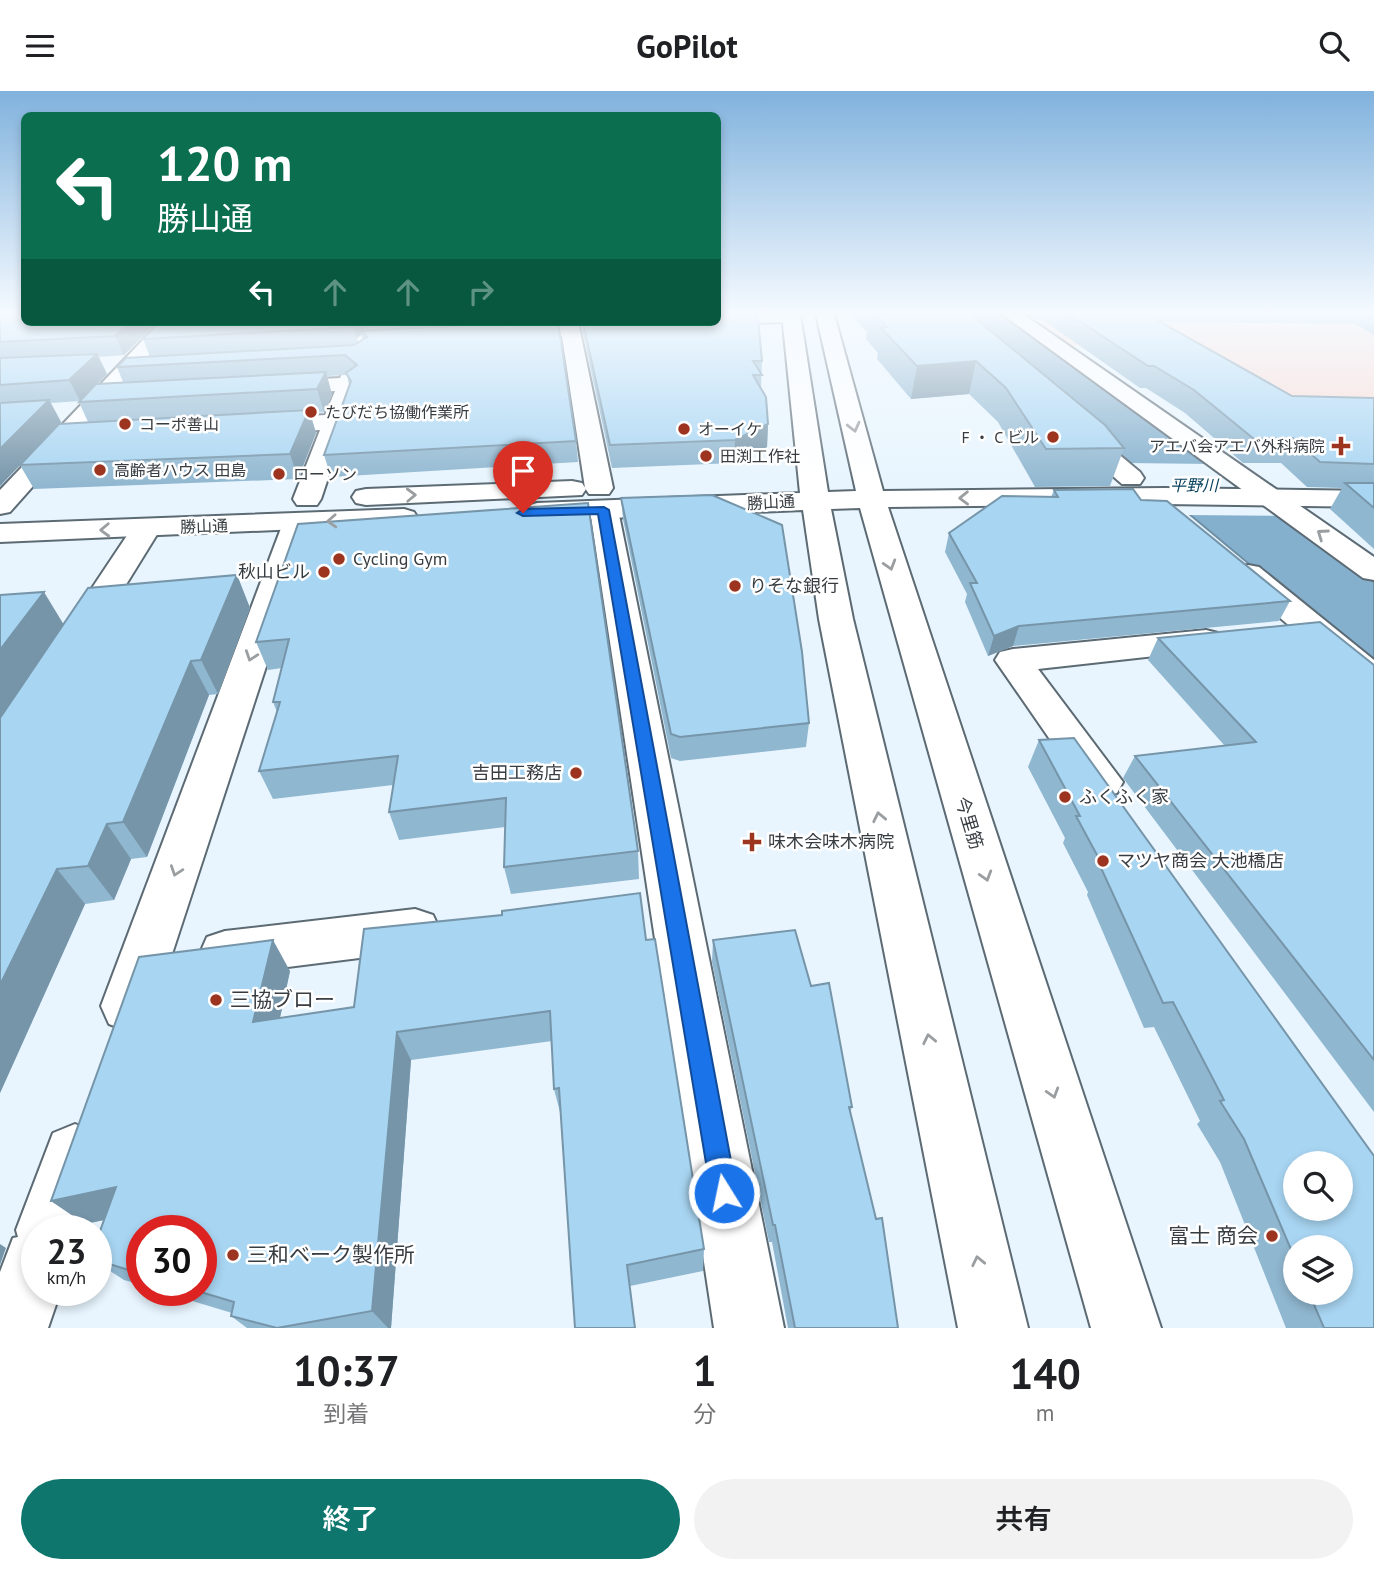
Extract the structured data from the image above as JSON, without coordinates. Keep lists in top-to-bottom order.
{
  "streets": {
    "street": ["勝山通", "今里筋"]
  },
  "crossings": [
    ["勝山通", "今里筋"]
  ],
  "water": ["平野川"],
  "places": {
    "other": [
      "たびだち協働作業所",
      "コーポ善山",
      "オーイケ",
      "F ・ C ビル",
      "田渕工作社",
      "高齢者ハウス 田島",
      "ローソン",
      "Cycling Gym",
      "秋山ビル",
      "りそな銀行",
      "吉田工務店",
      "ふくふく家",
      "マツヤ商会 大池橋店",
      "三協ブロー",
      "富士 商会",
      "三和ベーク製作所"
    ],
    "health": ["アエバ会アエバ外科病院", "味木会味木病院"]
  },
  "page": {
    "header": "GoPilot",
    "turn": ["120 m", "勝山通"],
    "speed": "23 km/h",
    "limit": "30",
    "eta": [
      "10:37",
      "到着",
      "1",
      "分",
      "140",
      "m"
    ],
    "buttons": ["終了", "共有"]
  }
}
